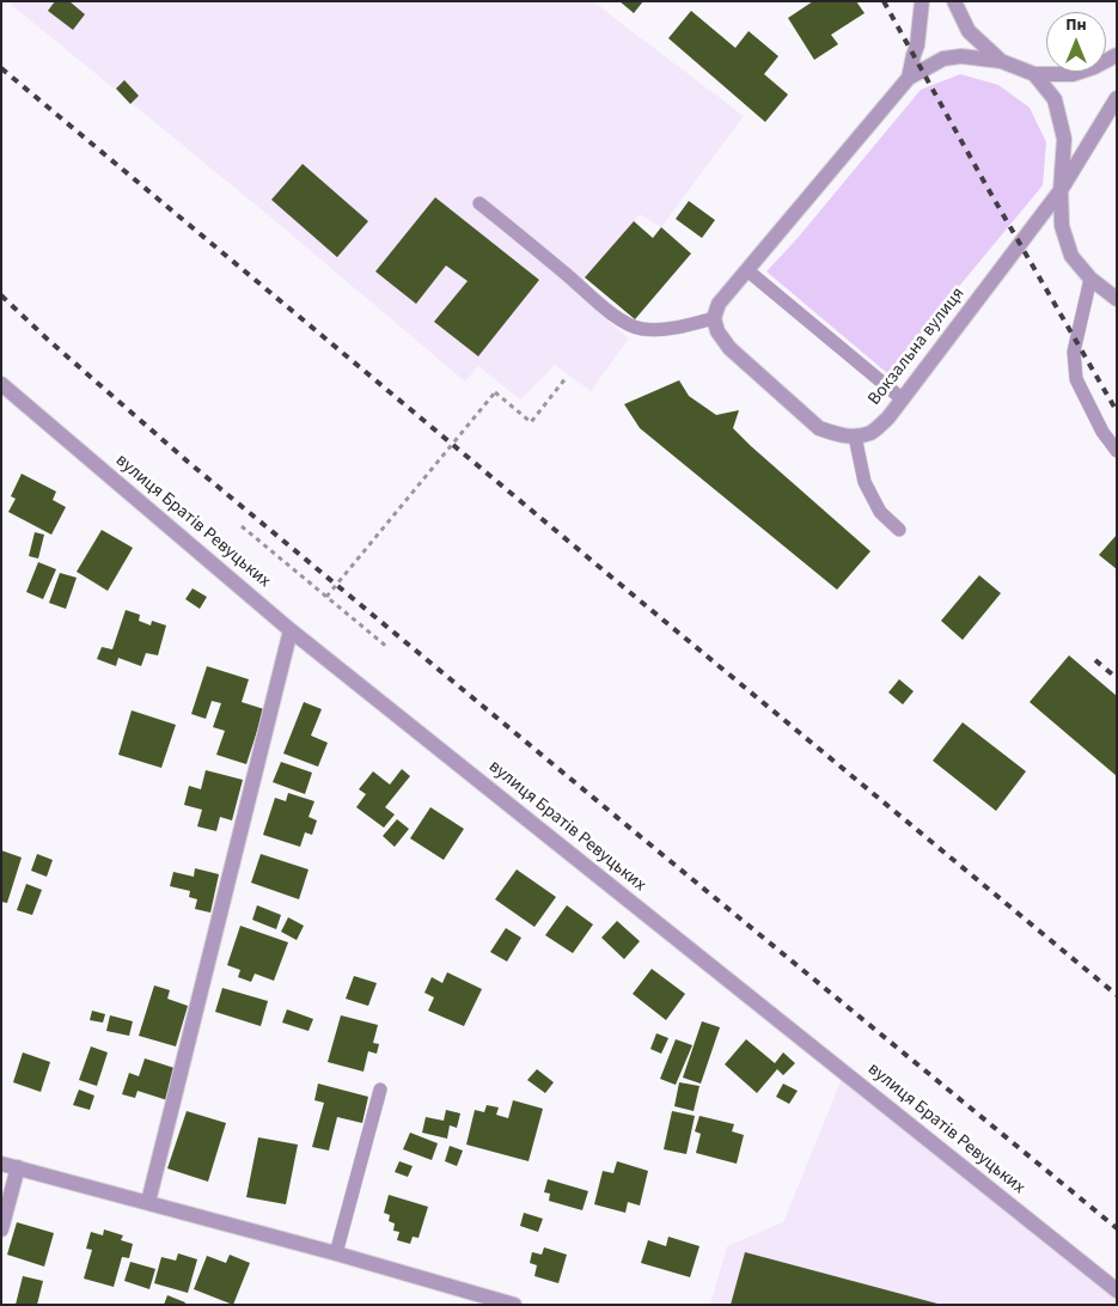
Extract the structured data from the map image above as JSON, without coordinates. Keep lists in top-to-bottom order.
{
  "streets": {
    "street": ["Вокзальна вулиця", "вулиця Братів Ревуцьких"]
  },
  "north": "top"
}
